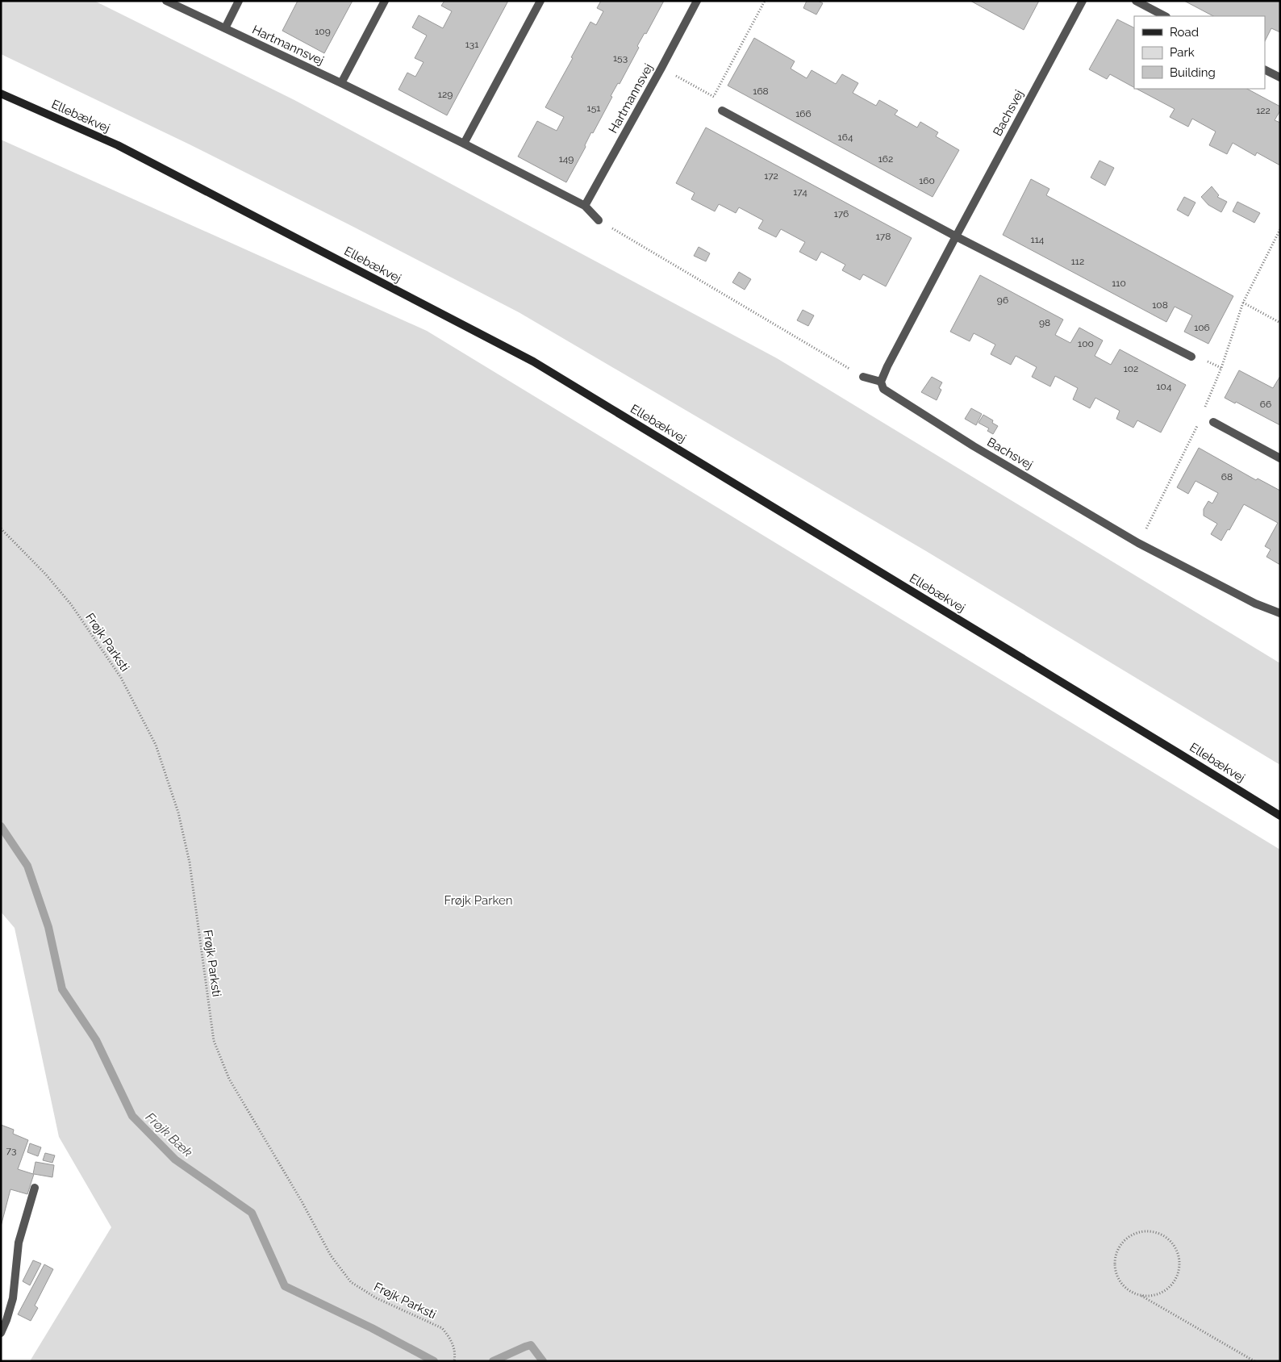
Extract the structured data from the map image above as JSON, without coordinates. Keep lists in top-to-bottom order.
{
  "streets": {
    "street": ["Hartmannsvej", "Bachsvej", "Ellebækvej"],
    "path": ["Frøjk Parksti"]
  },
  "water": ["Frøjk Bæk"],
  "parks": ["Frøjk Parken"],
  "house_numbers": [
    "109",
    "131",
    "153",
    "168",
    "129",
    "151",
    "122",
    "166",
    "164",
    "149",
    "162",
    "172",
    "160",
    "174",
    "176",
    "178",
    "114",
    "112",
    "110",
    "96",
    "108",
    "98",
    "106",
    "100",
    "102",
    "104",
    "66",
    "68",
    "73"
  ],
  "legend": ["Road", "Park", "Building"]
}
